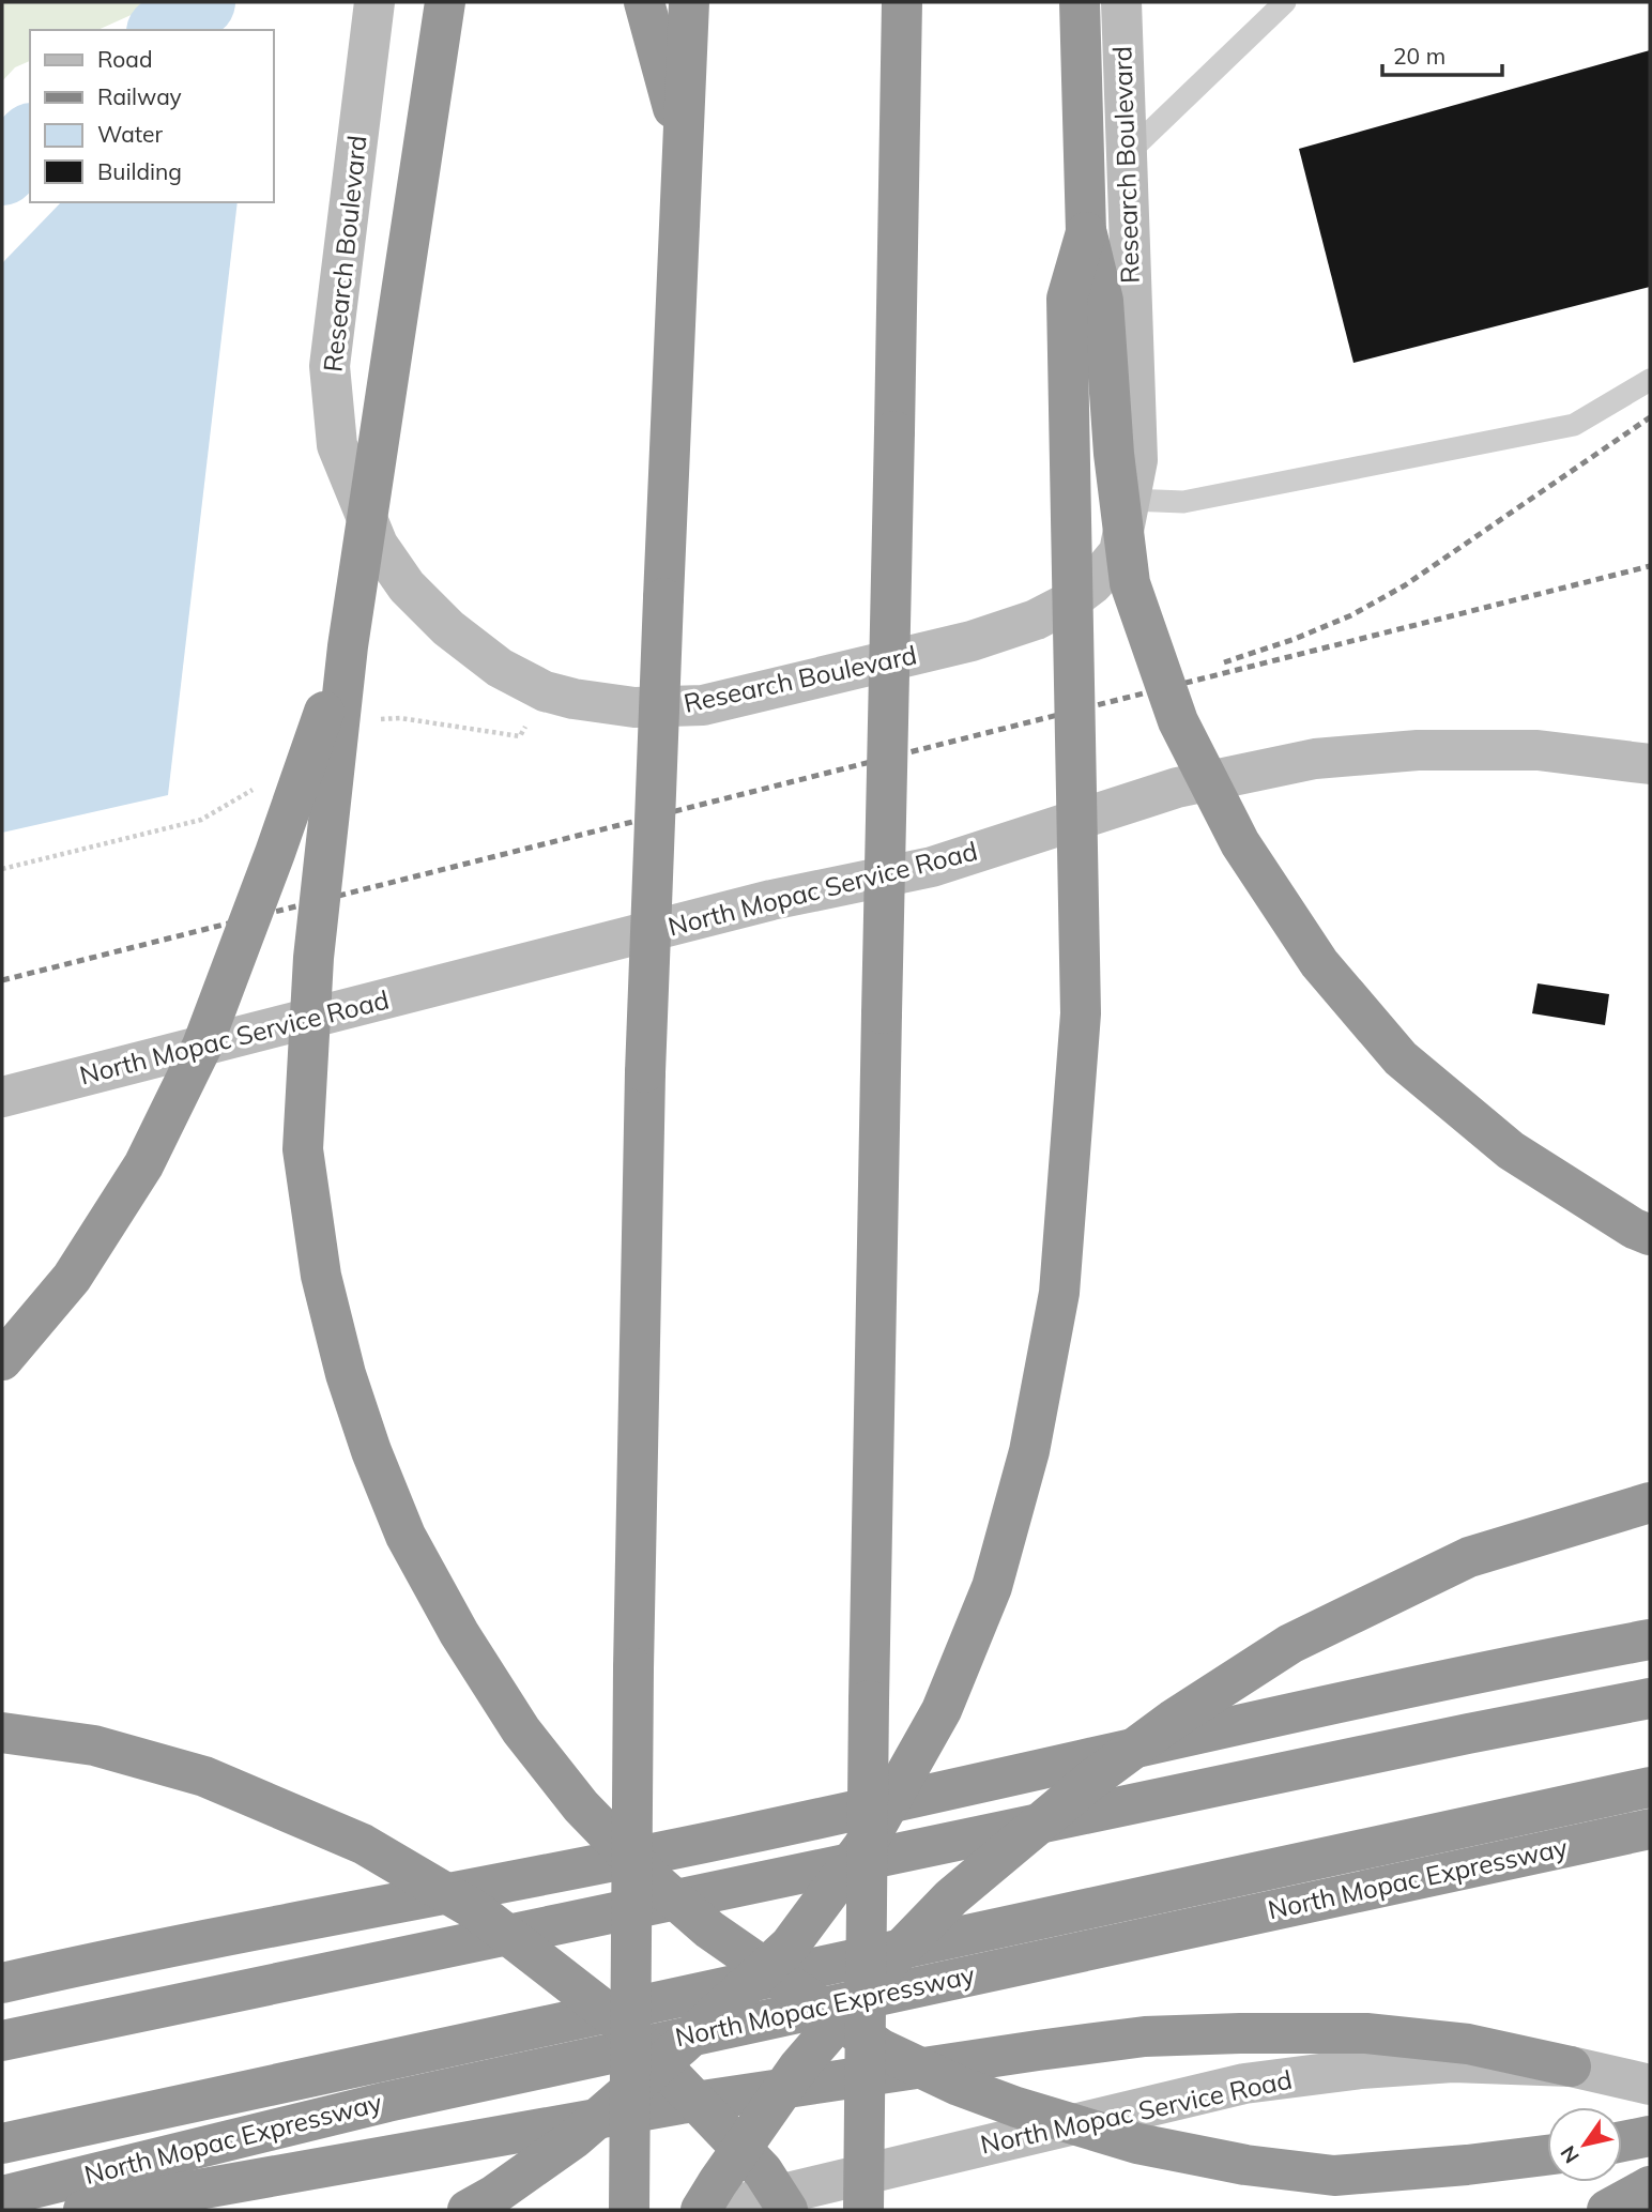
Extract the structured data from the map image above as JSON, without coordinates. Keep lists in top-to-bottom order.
{
  "streets": {
    "highway": ["North Mopac Expressway"],
    "main road": ["Research Boulevard", "North Mopac Service Road"]
  },
  "legend": [
    "Road",
    "Railway",
    "Water",
    "Building"
  ],
  "scale_bar": "20 m",
  "north": "bottom left"
}
